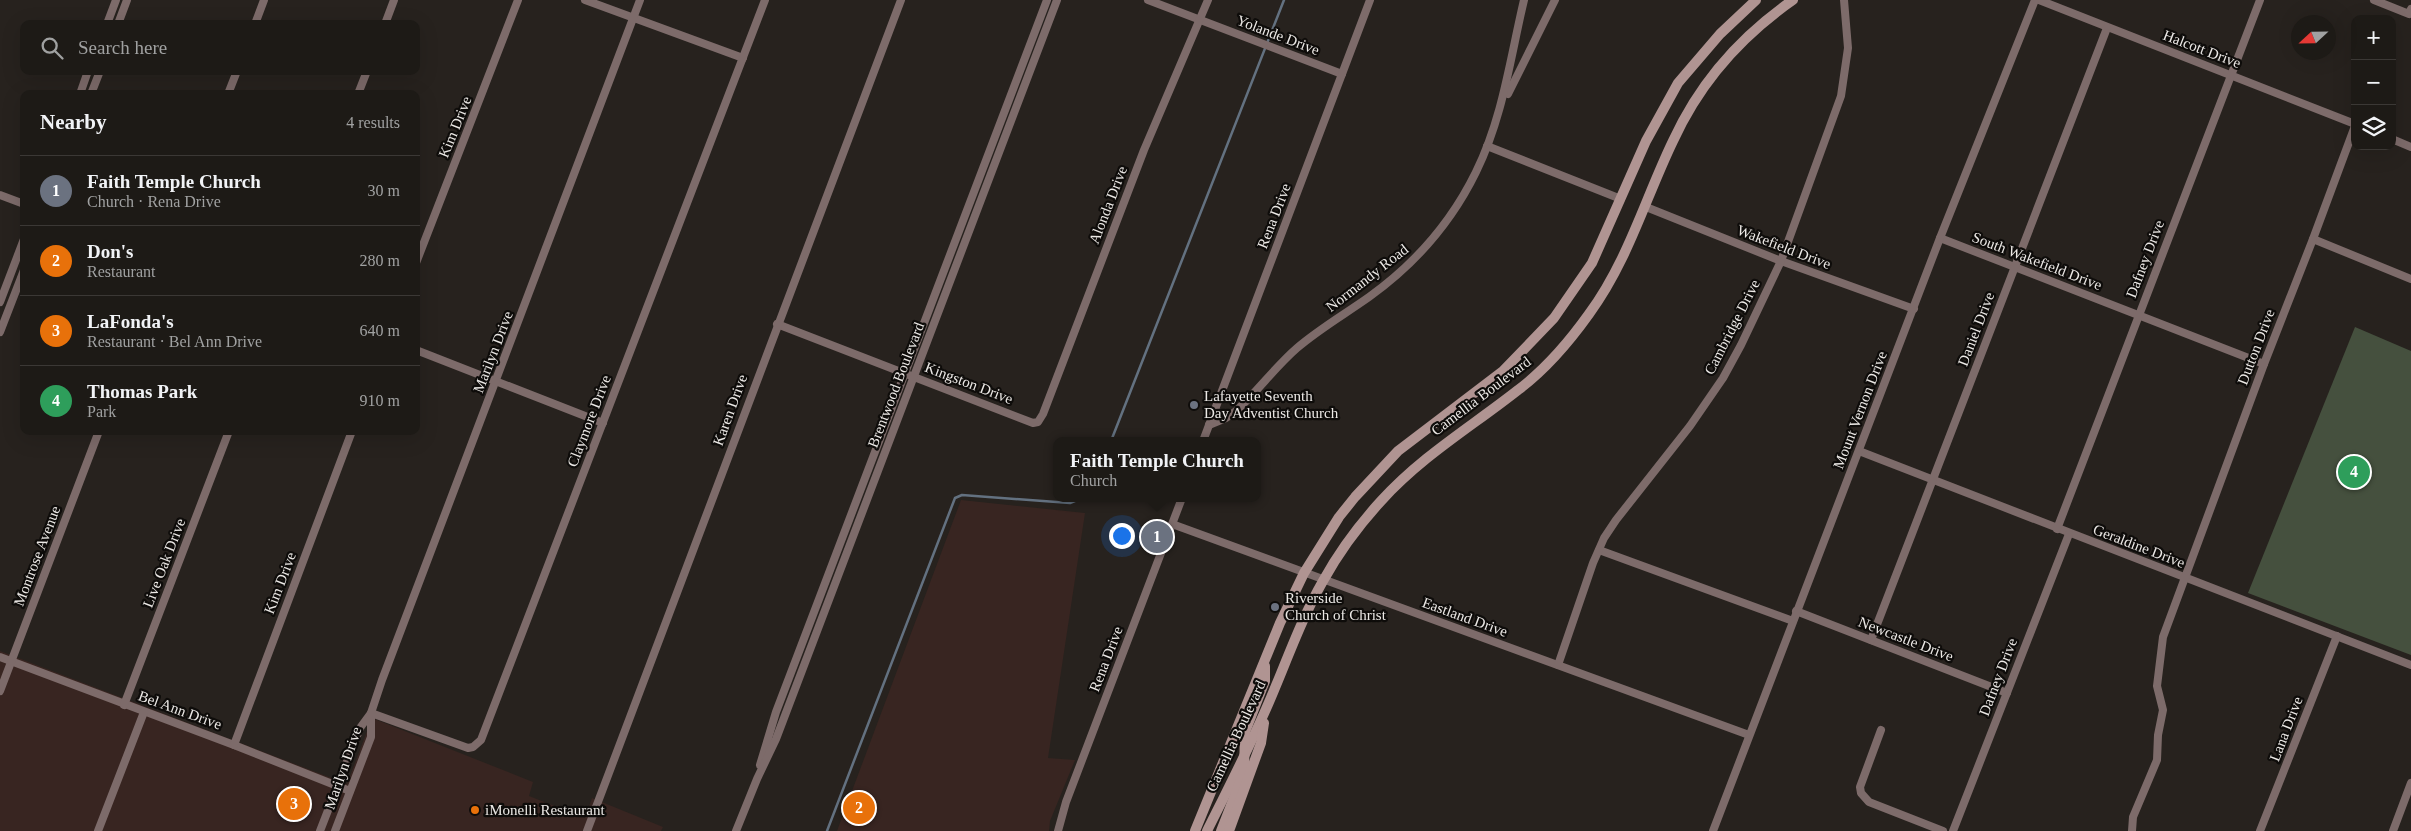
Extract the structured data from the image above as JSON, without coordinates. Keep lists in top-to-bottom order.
{
  "streets": {
    "main road": ["Camellia Boulevard"],
    "street": [
      "Yolande Drive",
      "Halcott Drive",
      "Kim Drive",
      "Alonda Drive",
      "Rena Drive",
      "Wakefield Drive",
      "Dafney Drive",
      "South Wakefield Drive",
      "Normandy Road",
      "Cambridge Drive",
      "Daniel Drive",
      "Dutton Drive",
      "Marilyn Drive",
      "Kingston Drive",
      "Brentwood Boulevard",
      "Karen Drive",
      "Mount Vernon Drive",
      "Claymore Drive",
      "Geraldine Drive",
      "Montrose Avenue",
      "Live Oak Drive",
      "Eastland Drive",
      "Newcastle Drive",
      "Bel Ann Drive",
      "Lana Drive"
    ]
  },
  "crossings": [
    ["Yolande Drive", "Alonda Drive"],
    ["Yolande Drive", "Rena Drive"],
    ["Halcott Drive", "Dafney Drive"],
    ["Halcott Drive", "Daniel Drive"],
    ["Halcott Drive", "Mount Vernon Drive"],
    ["Kim Drive", "Bel Ann Drive"],
    ["Alonda Drive", "Kingston Drive"],
    ["Rena Drive", "Normandy Road"],
    ["Rena Drive", "Eastland Drive"],
    ["Wakefield Drive", "Cambridge Drive"],
    ["Wakefield Drive", "Camellia Boulevard"],
    ["Wakefield Drive", "Mount Vernon Drive"],
    ["Dafney Drive", "South Wakefield Drive"],
    ["Dafney Drive", "Geraldine Drive"],
    ["Dafney Drive", "Newcastle Drive"],
    ["South Wakefield Drive", "Daniel Drive"],
    ["South Wakefield Drive", "Dutton Drive"],
    ["South Wakefield Drive", "Mount Vernon Drive"],
    ["Cambridge Drive", "Eastland Drive"],
    ["Daniel Drive", "Geraldine Drive"],
    ["Daniel Drive", "Newcastle Drive"],
    ["Dutton Drive", "Geraldine Drive"],
    ["Marilyn Drive", "Claymore Drive"],
    ["Marilyn Drive", "Bel Ann Drive"],
    ["Kingston Drive", "Brentwood Boulevard"],
    ["Kingston Drive", "Karen Drive"],
    ["Camellia Boulevard", "Eastland Drive"],
    ["Mount Vernon Drive", "Geraldine Drive"],
    ["Mount Vernon Drive", "Eastland Drive"],
    ["Mount Vernon Drive", "Newcastle Drive"],
    ["Geraldine Drive", "Lana Drive"],
    ["Montrose Avenue", "Bel Ann Drive"],
    ["Live Oak Drive", "Bel Ann Drive"]
  ],
  "places": ["Lafayette Seventh Day Adventist Church", "Riverside Church of Christ", "iMonelli Restaurant"],
  "north": "left",
  "page": {
    "map_buttons": ["+", "−"],
    "search": "Search here",
    "heading": ["Nearby", "4 results"],
    "list": [
      {
        "mark": "1",
        "name": "Faith Temple Church",
        "note": "Church · Rena Drive",
        "value": "30 m"
      },
      {
        "mark": "2",
        "name": "Don's",
        "note": "Restaurant",
        "value": "280 m"
      },
      {
        "mark": "3",
        "name": "LaFonda's",
        "note": "Restaurant · Bel Ann Drive",
        "value": "640 m"
      },
      {
        "mark": "4",
        "name": "Thomas Park",
        "note": "Park",
        "value": "910 m"
      }
    ],
    "popup": ["Faith Temple Church", "Church"],
    "pins": [
      "4",
      "1",
      "3",
      "2"
    ]
  }
}
